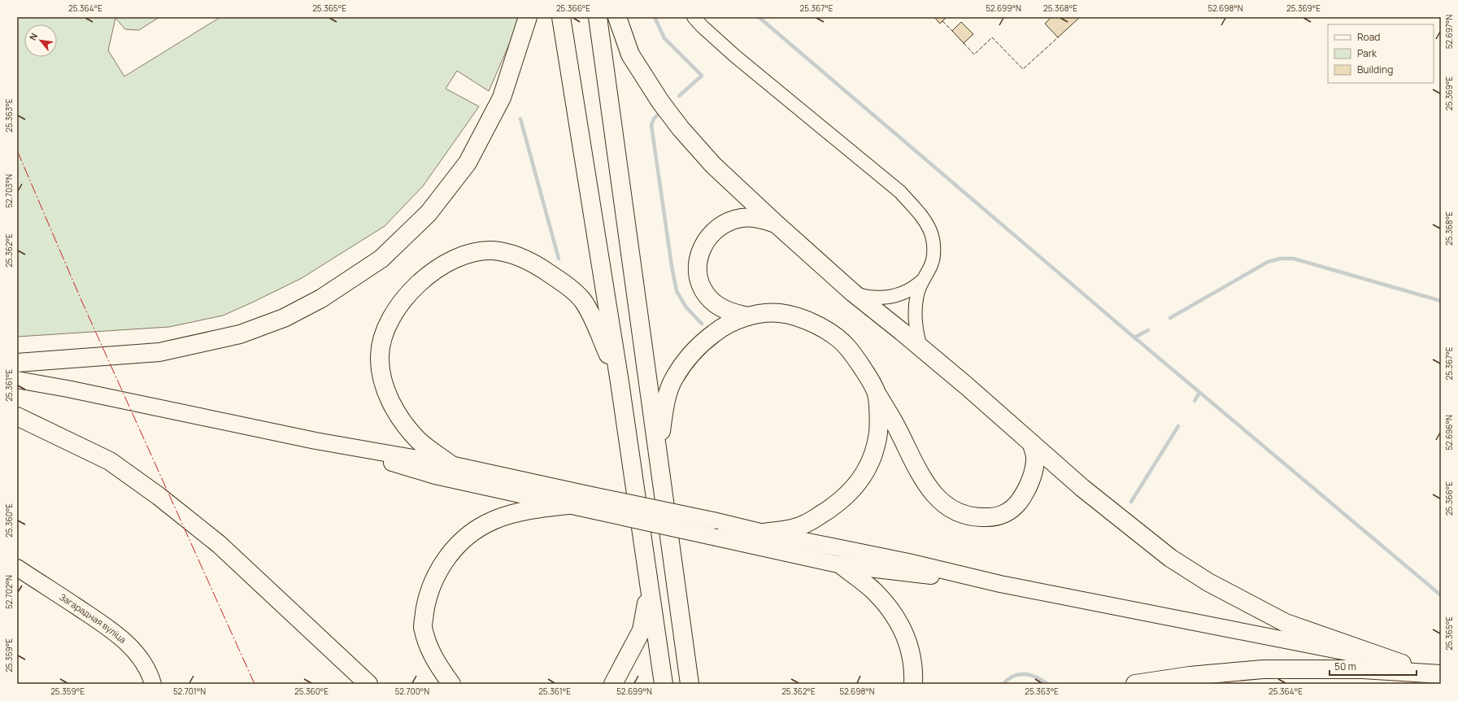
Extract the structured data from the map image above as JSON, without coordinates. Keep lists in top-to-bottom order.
{
  "streets": {
    "main road": ["Загарадная вуліца"]
  },
  "legend": ["Road", "Park", "Building"],
  "scale_bar": "50 m",
  "north": "top left",
  "coordinates": [
    "25.364°E",
    "25.365°E",
    "25.366°E",
    "25.367°E",
    "52.699°N",
    "25.368°E",
    "52.698°N",
    "25.369°E",
    "52.697°N",
    "25.363°E",
    "52.703°N",
    "25.362°E",
    "25.361°E",
    "52.696°N",
    "25.360°E",
    "52.702°N",
    "25.359°E",
    "52.701°N",
    "52.700°N"
  ]
}
